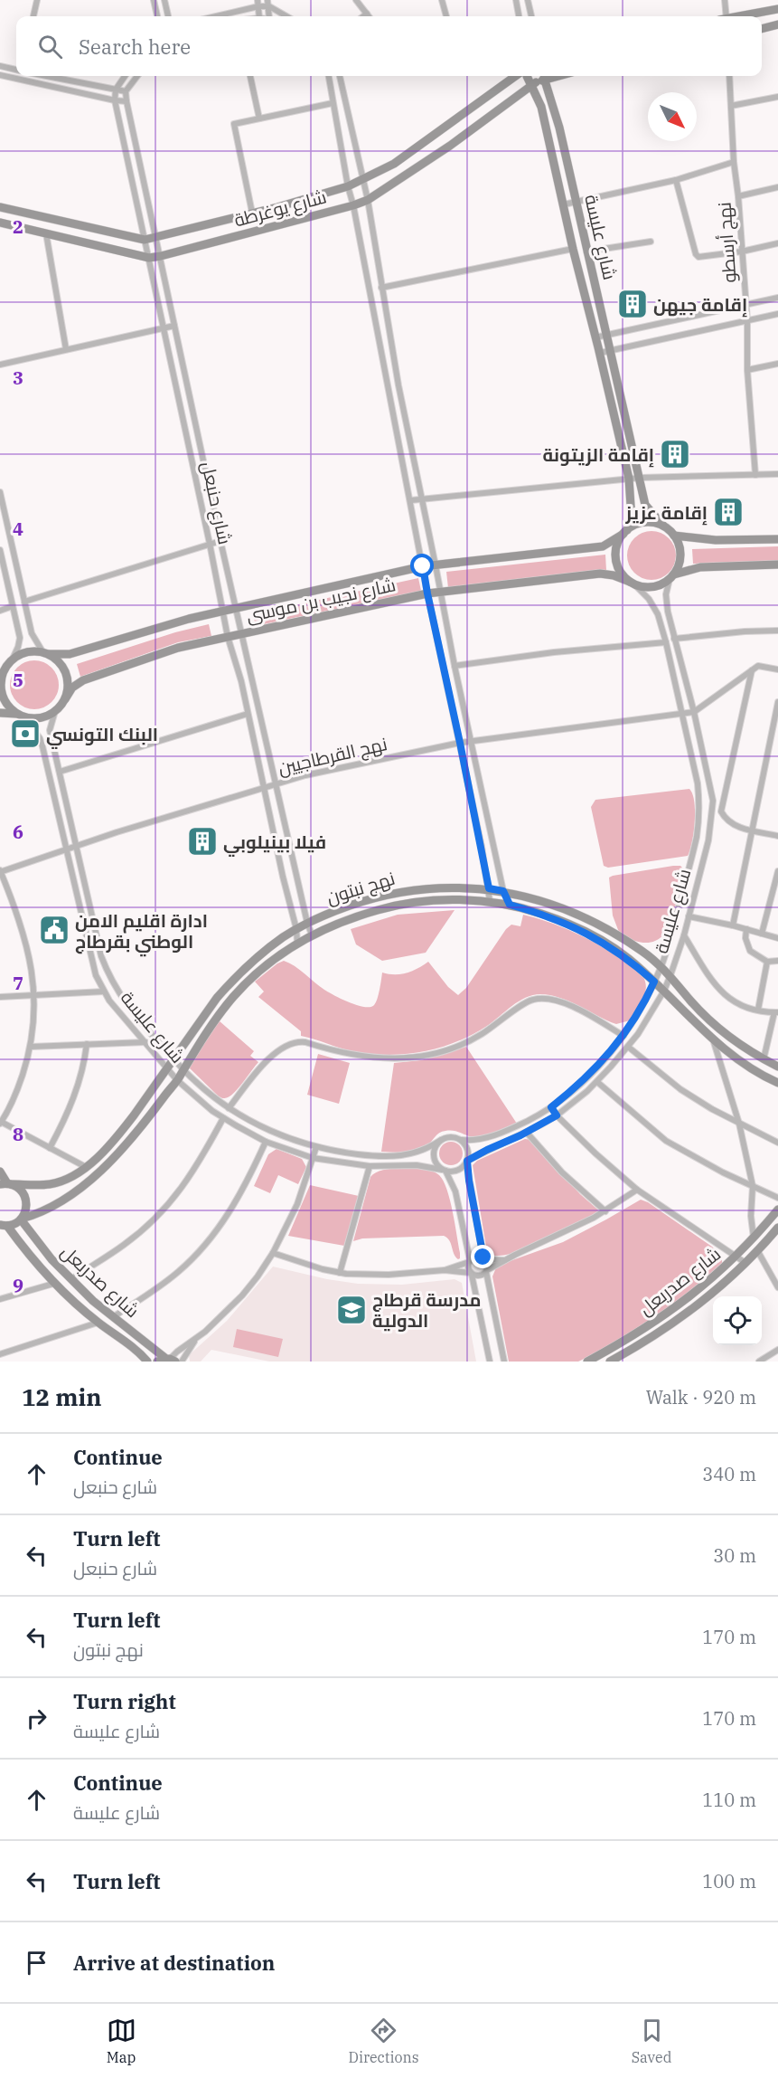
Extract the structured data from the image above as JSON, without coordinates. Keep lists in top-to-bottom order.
{
  "streets": {
    "street": [
      "شارع يوغرطة",
      "شارع عليسة",
      "نهج أرسطو",
      "شارع حنبعل",
      "شارع نجيب بن موسى",
      "نهج القرطاجيين",
      "نهج نبتون",
      "شارع صدربعل"
    ]
  },
  "crossings": [
    ["شارع يوغرطة", "شارع عليسة"],
    ["شارع يوغرطة", "شارع حنبعل"],
    ["شارع عليسة", "شارع نجيب بن موسى"],
    ["شارع عليسة", "نهج القرطاجيين"],
    ["شارع عليسة", "نهج نبتون"],
    ["شارع حنبعل", "شارع نجيب بن موسى"],
    ["شارع حنبعل", "نهج القرطاجيين"],
    ["شارع حنبعل", "نهج نبتون"],
    ["نهج نبتون", "شارع صدربعل"]
  ],
  "places": {
    "building": [
      "إقامة جيهن",
      "إقامة الزيتونة",
      "إقامة عزيز",
      "فيلا بينيلوبي"
    ],
    "bank": ["البنك التونسي"],
    "public building": ["ادارة اقليم الامن الوطني بقرطاج"],
    "school or university": ["مدرسة قرطاج الدولية"]
  },
  "north": "bottom right",
  "page": {
    "search": "Search here",
    "heading": ["12 min", "Walk · 920 m"],
    "list": [
      ["Continue", "شارع حنبعل", "340 m"],
      ["Turn left", "شارع حنبعل", "30 m"],
      ["Turn left", "نهج نبتون", "170 m"],
      ["Turn right", "شارع عليسة", "170 m"],
      ["Continue", "شارع عليسة", "110 m"],
      ["Turn left", "100 m"],
      "Arrive at destination"
    ],
    "nav": ["Map", "Directions", "Saved"]
  },
  "grid": {
    "rows": [
      "2",
      "3",
      "4",
      "5",
      "6",
      "7",
      "8",
      "9"
    ]
  }
}
